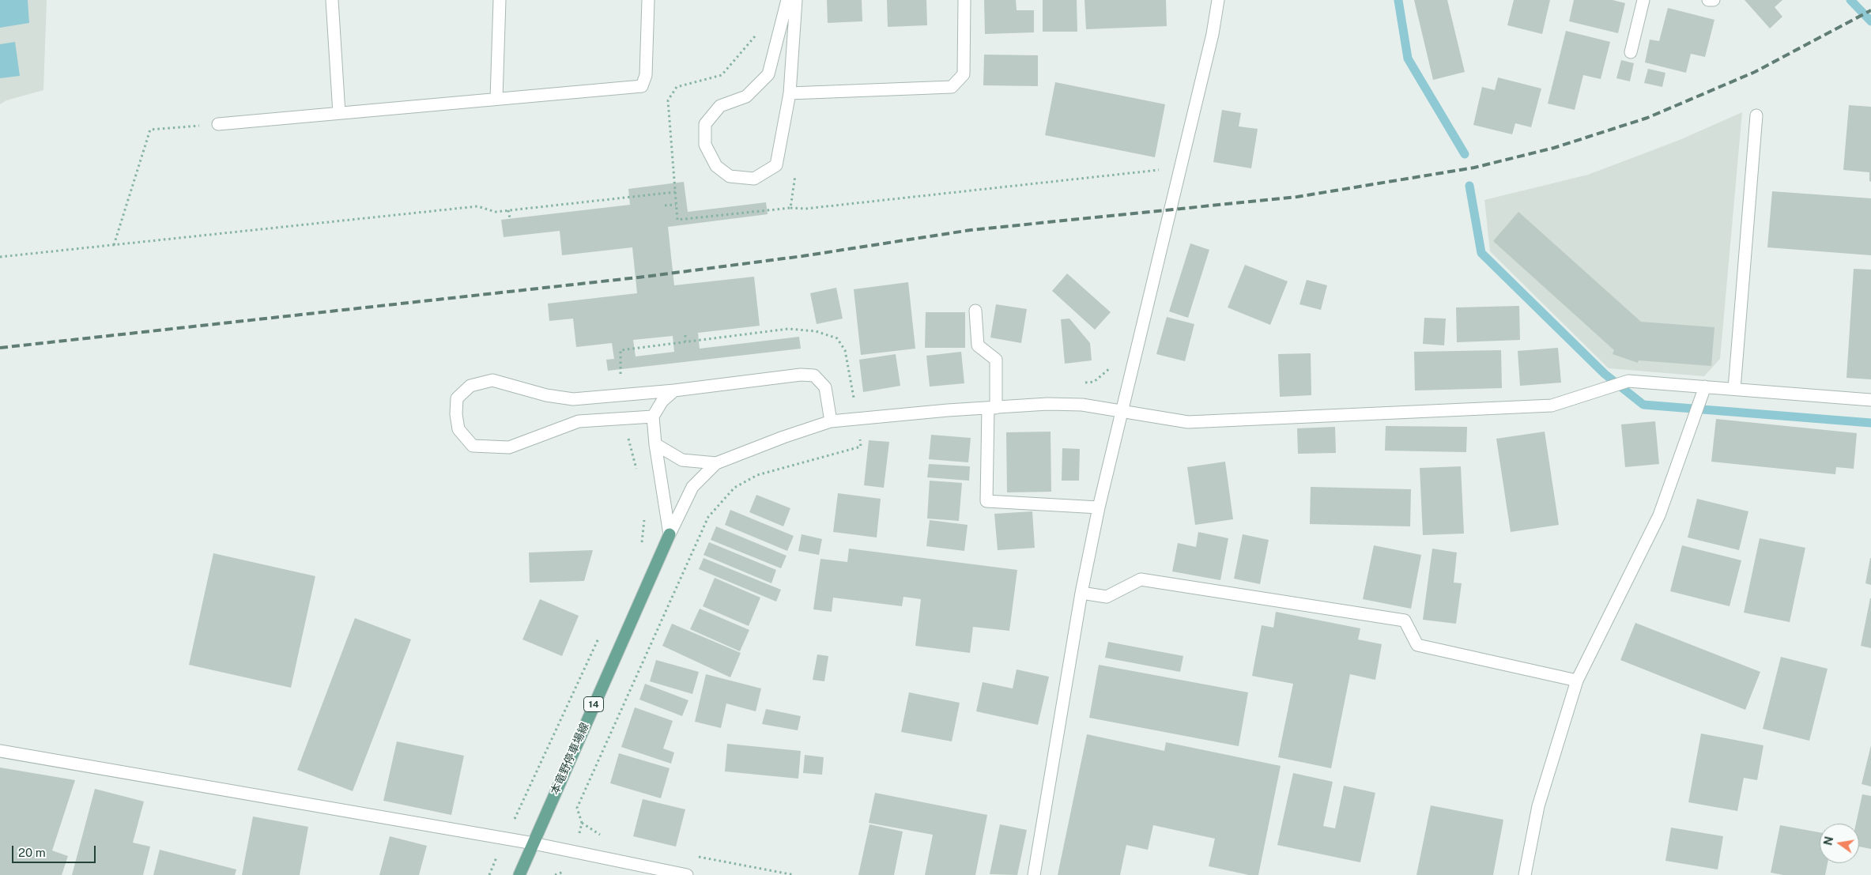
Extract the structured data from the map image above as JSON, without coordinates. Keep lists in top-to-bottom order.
{
  "streets": {
    "main road": ["14", "本竜野停車場線"]
  },
  "scale_bar": "20 m",
  "north": "left"
}
